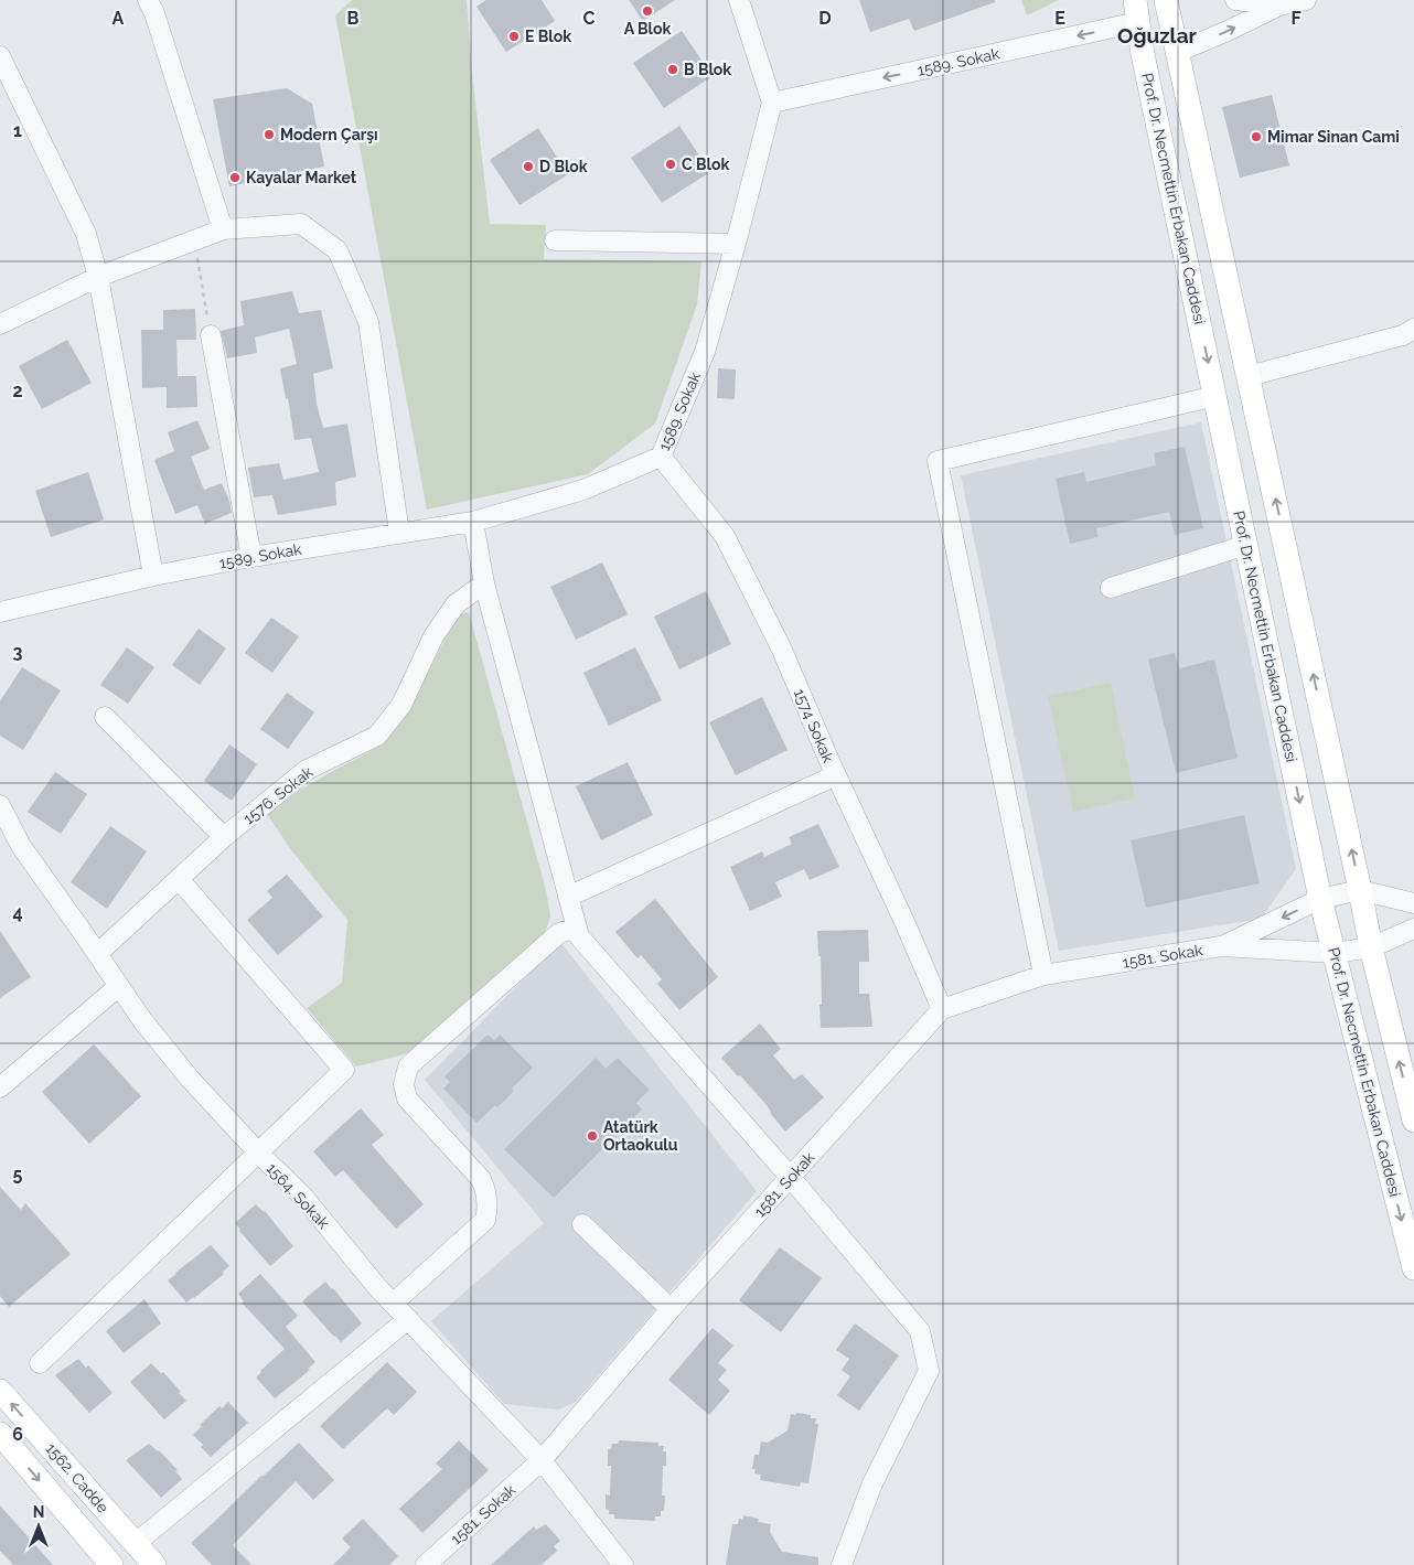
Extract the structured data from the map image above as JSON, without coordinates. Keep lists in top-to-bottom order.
{
  "streets": {
    "main road": ["Prof. Dr. Necmettin Erbakan Caddesi", "1562. Cadde"],
    "street": [
      "1589. Sokak",
      "1574 Sokak",
      "1576. Sokak",
      "1581. Sokak",
      "1564. Sokak"
    ]
  },
  "crossings": [
    ["1589. Sokak", "Prof. Dr. Necmettin Erbakan Caddesi"],
    ["1589. Sokak", "1574 Sokak"],
    ["1574 Sokak", "1581. Sokak"],
    ["1576. Sokak", "1564. Sokak"],
    ["1581. Sokak", "1564. Sokak"]
  ],
  "districts": ["Oğuzlar"],
  "places": [
    "A Blok",
    "E Blok",
    "B Blok",
    "Modern Çarşı",
    "Mimar Sinan Cami",
    "C Blok",
    "D Blok",
    "Kayalar Market",
    "Atatürk Ortaokulu"
  ],
  "north": "top",
  "grid": {
    "columns": [
      "A",
      "B",
      "C",
      "D",
      "E",
      "F"
    ],
    "rows": [
      "1",
      "2",
      "3",
      "4",
      "5",
      "6"
    ]
  }
}
